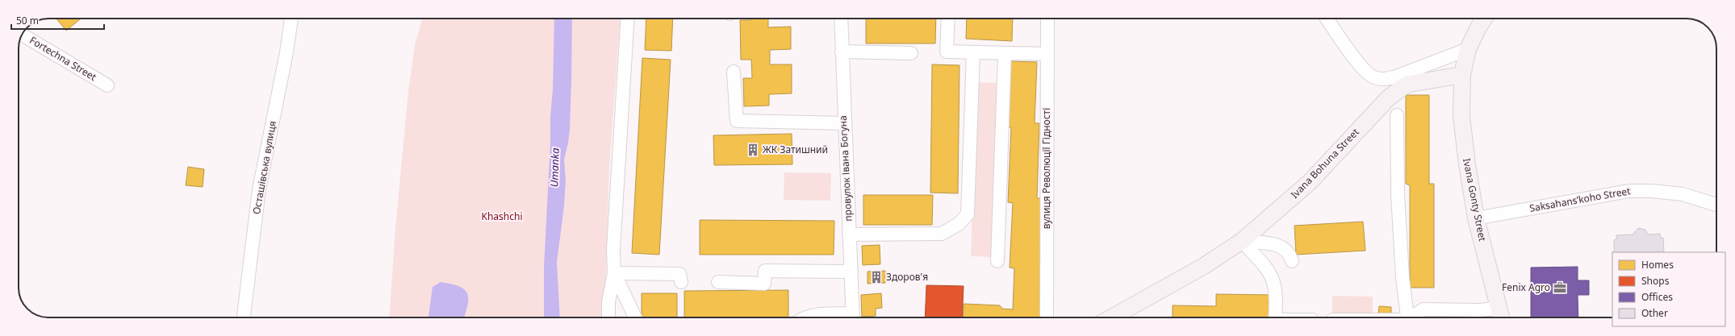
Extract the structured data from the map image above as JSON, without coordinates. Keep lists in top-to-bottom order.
{
  "streets": {
    "main road": ["Ivana Bohuna Street", "Ivana Gonty Street"],
    "street": [
      "Fortechna Street",
      "Осташівська вулиця",
      "провулок Івана Богуна",
      "вулиця Революції Гідності",
      "Saksahansʹkoho Street"
    ]
  },
  "crossings": [
    ["Ivana Bohuna Street", "Ivana Gonty Street"],
    ["Ivana Gonty Street", "Saksahansʹkoho Street"]
  ],
  "water": ["Umanka"],
  "parks": ["Khashchi"],
  "places": {
    "building": ["ЖК Затишний", "Здоров'я"],
    "office": ["Fenix Agro"]
  },
  "legend": [
    "Homes",
    "Shops",
    "Offices",
    "Other"
  ],
  "scale_bar": "50 m"
}
